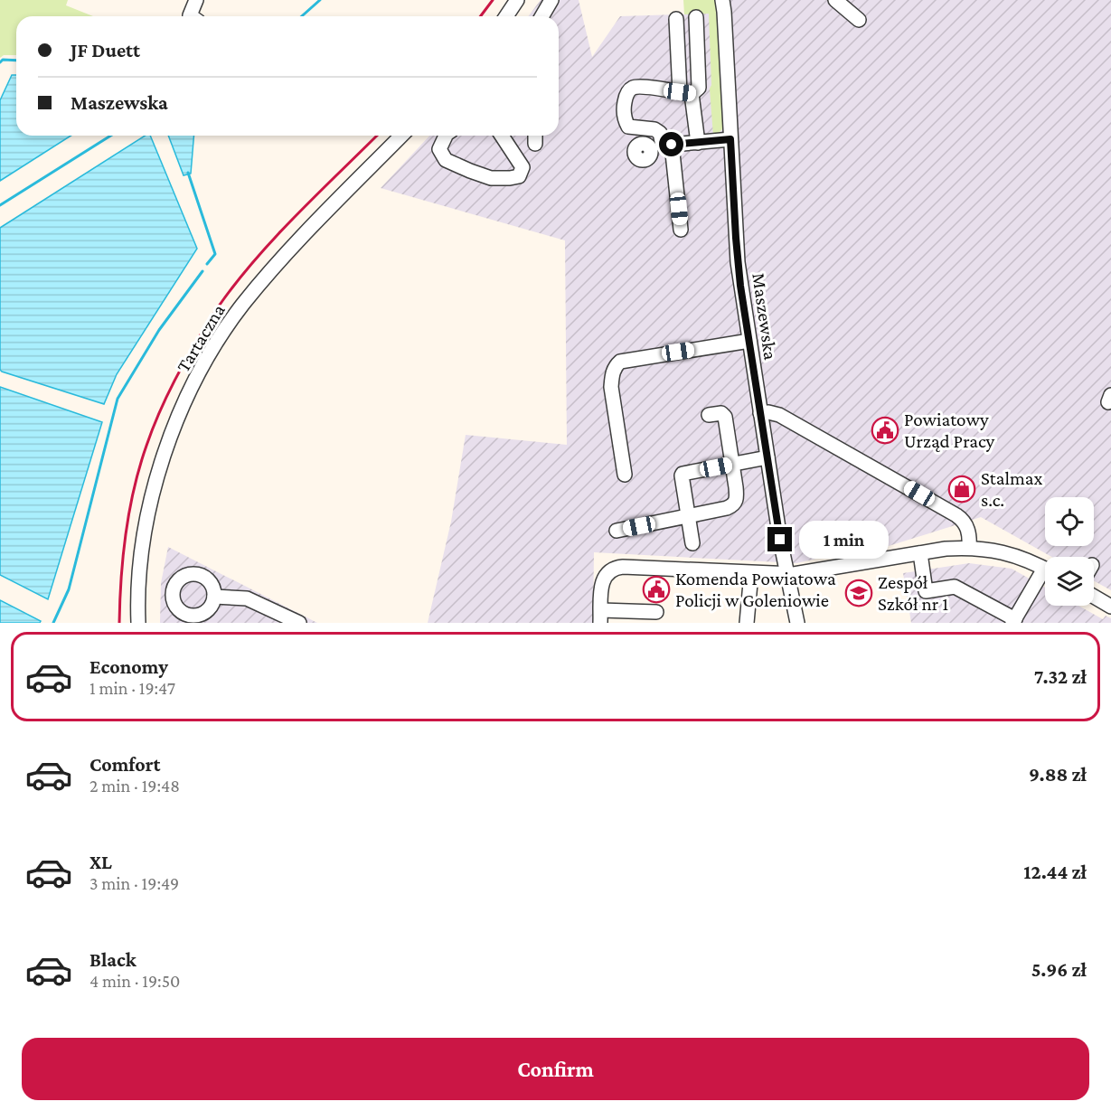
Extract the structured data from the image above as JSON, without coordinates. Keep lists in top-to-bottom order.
{
  "streets": {
    "street": ["Maszewska", "Tartaczna"]
  },
  "places": {
    "public building": ["Powiatowy Urząd Pracy", "Komenda Powiatowa Policji w Goleniowie"],
    "shop": ["Stalmax s.c."],
    "school or university": ["Zespół Szkół nr 1"]
  },
  "page": {
    "banner": ["JF Duett", "Maszewska"],
    "bubble": "1 min",
    "list": [
      {
        "name": "Economy",
        "note": "1 min · 19:47",
        "value": "7.32 zł"
      },
      {
        "name": "Comfort",
        "note": "2 min · 19:48",
        "value": "9.88 zł"
      },
      {
        "name": "XL",
        "note": "3 min · 19:49",
        "value": "12.44 zł"
      },
      {
        "name": "Black",
        "note": "4 min · 19:50",
        "value": "5.96 zł"
      }
    ],
    "buttons": "Confirm"
  }
}
